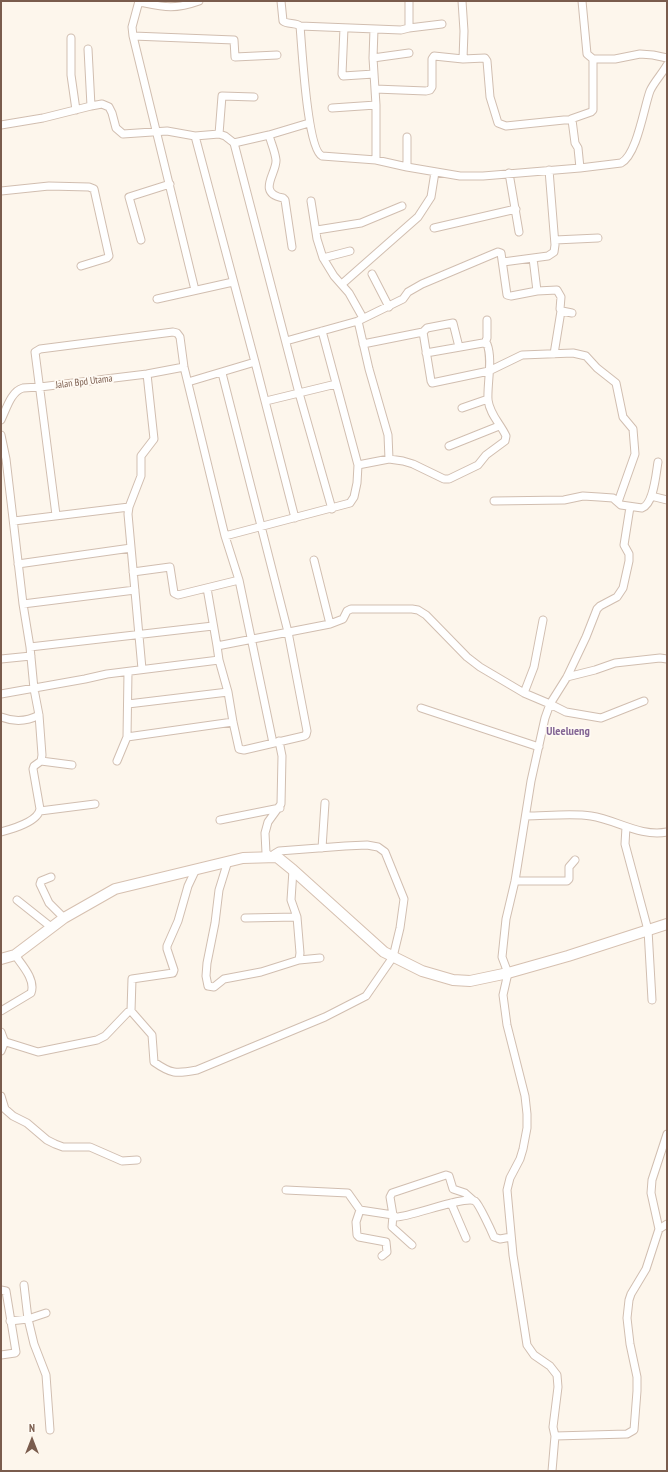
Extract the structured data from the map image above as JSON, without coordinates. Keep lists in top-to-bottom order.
{
  "streets": {
    "street": ["Jalan Bpd Utama"]
  },
  "districts": ["Uleelueng"],
  "north": "top"
}
